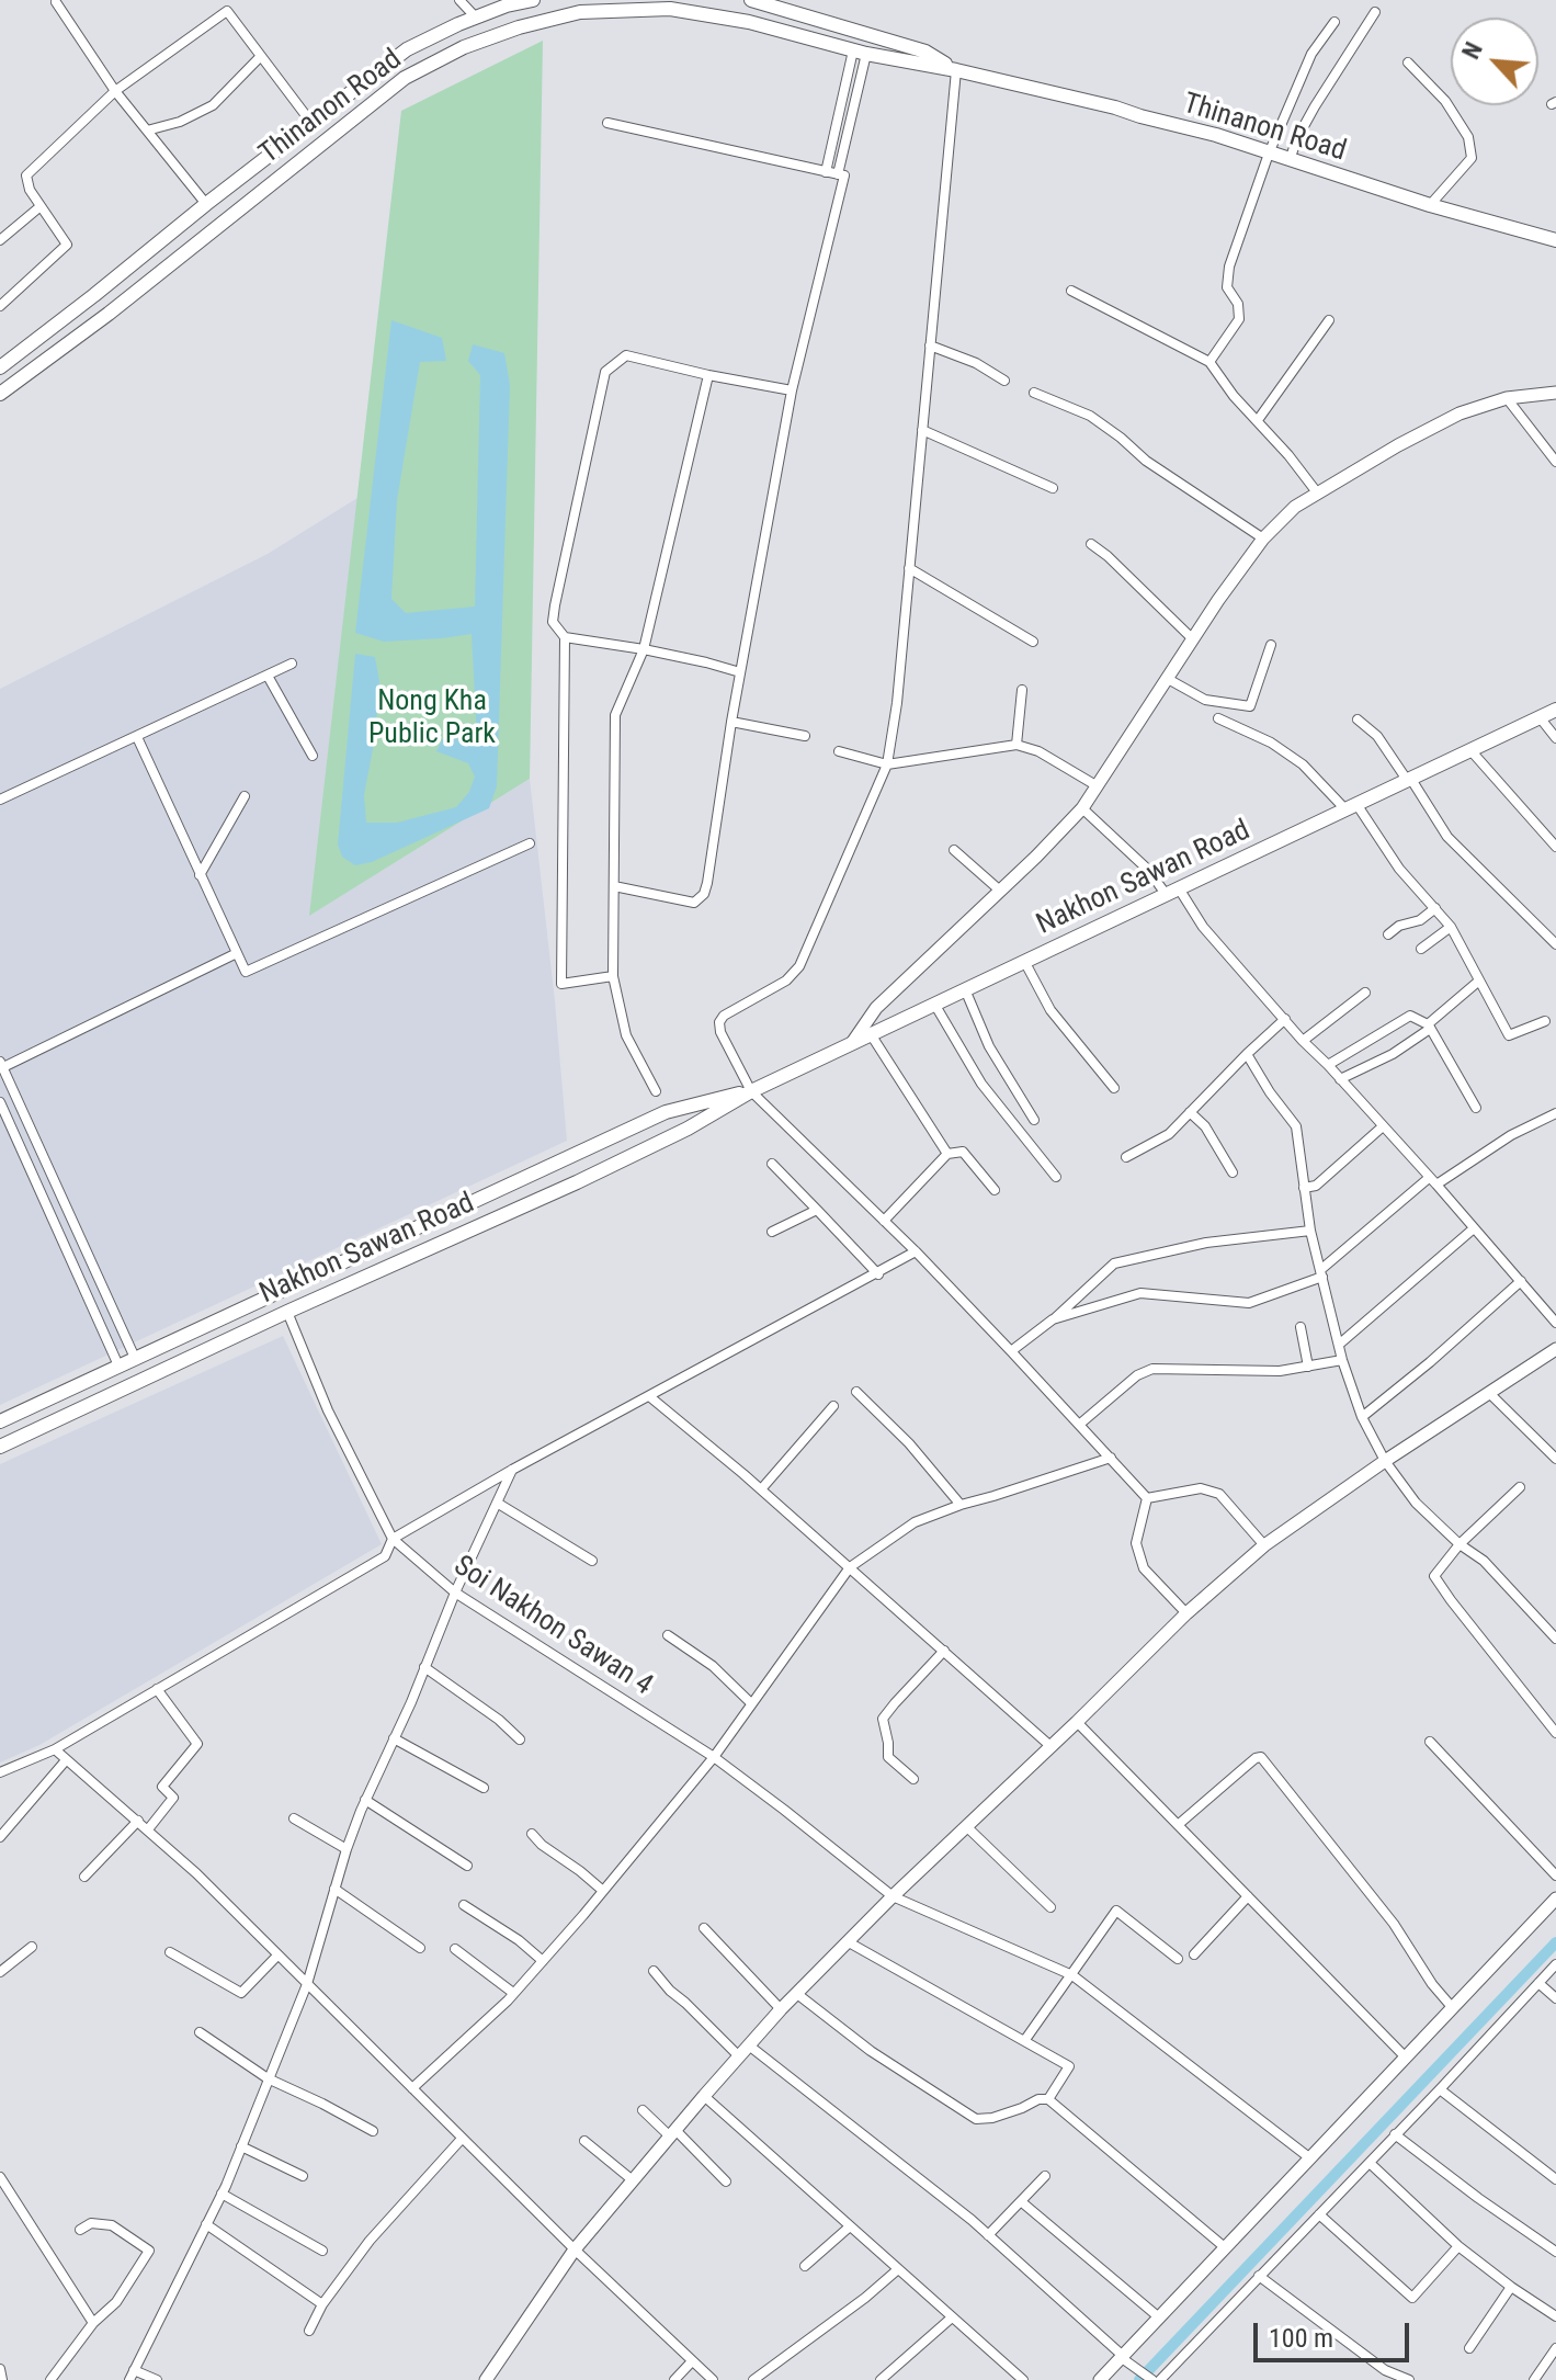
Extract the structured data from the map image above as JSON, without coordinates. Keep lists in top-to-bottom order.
{
  "streets": {
    "main road": ["Thinanon Road", "Nakhon Sawan Road"],
    "street": ["Soi Nakhon Sawan 4"]
  },
  "crossings": [
    ["Nakhon Sawan Road", "Soi Nakhon Sawan 4"]
  ],
  "parks": ["Nong Kha Public Park"],
  "scale_bar": "100 m",
  "north": "top left"
}
